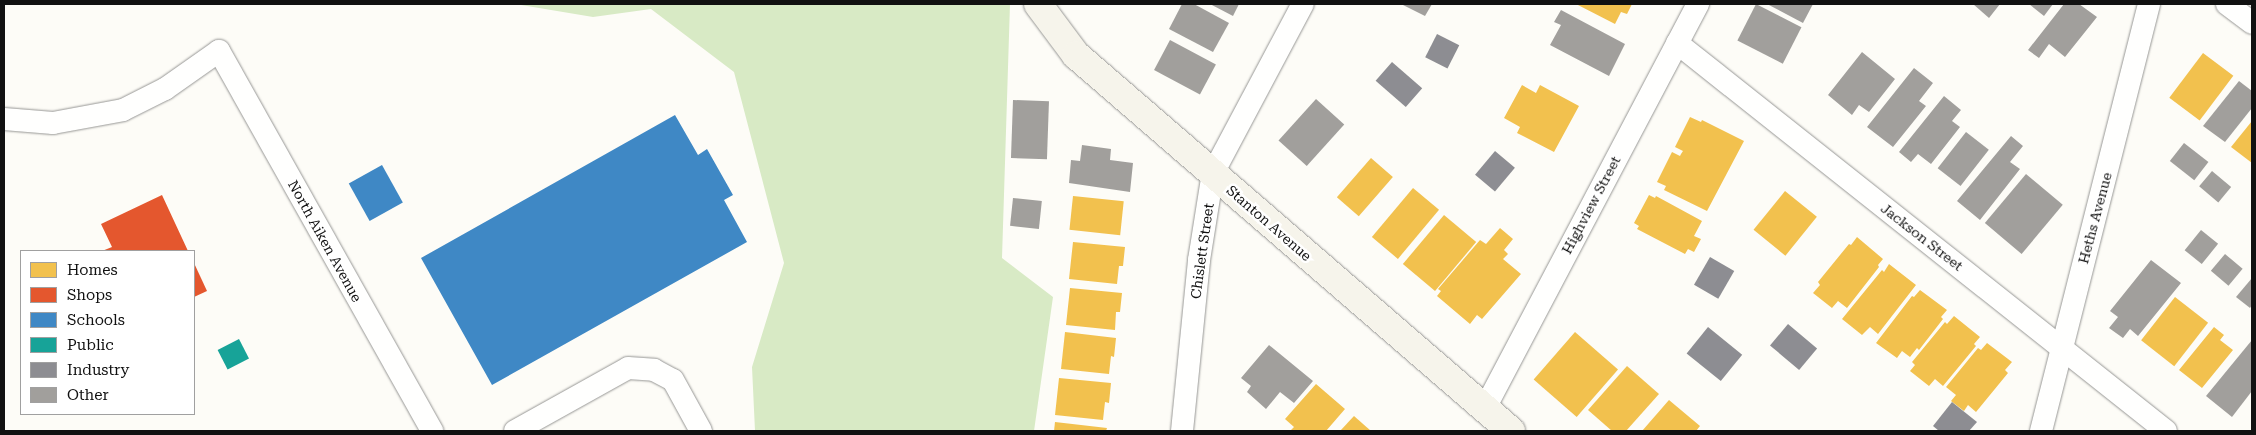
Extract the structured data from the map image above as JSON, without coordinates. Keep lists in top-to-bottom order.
{
  "streets": {
    "street": [
      "Highview Street",
      "Heths Avenue",
      "Stanton Avenue",
      "Jackson Street",
      "North Aiken Avenue",
      "Chislett Street"
    ]
  },
  "crossings": [
    ["Highview Street", "Stanton Avenue"],
    ["Highview Street", "Jackson Street"],
    ["Heths Avenue", "Jackson Street"],
    ["Stanton Avenue", "Chislett Street"]
  ],
  "legend": [
    "Homes",
    "Shops",
    "Schools",
    "Public",
    "Industry",
    "Other"
  ]
}
